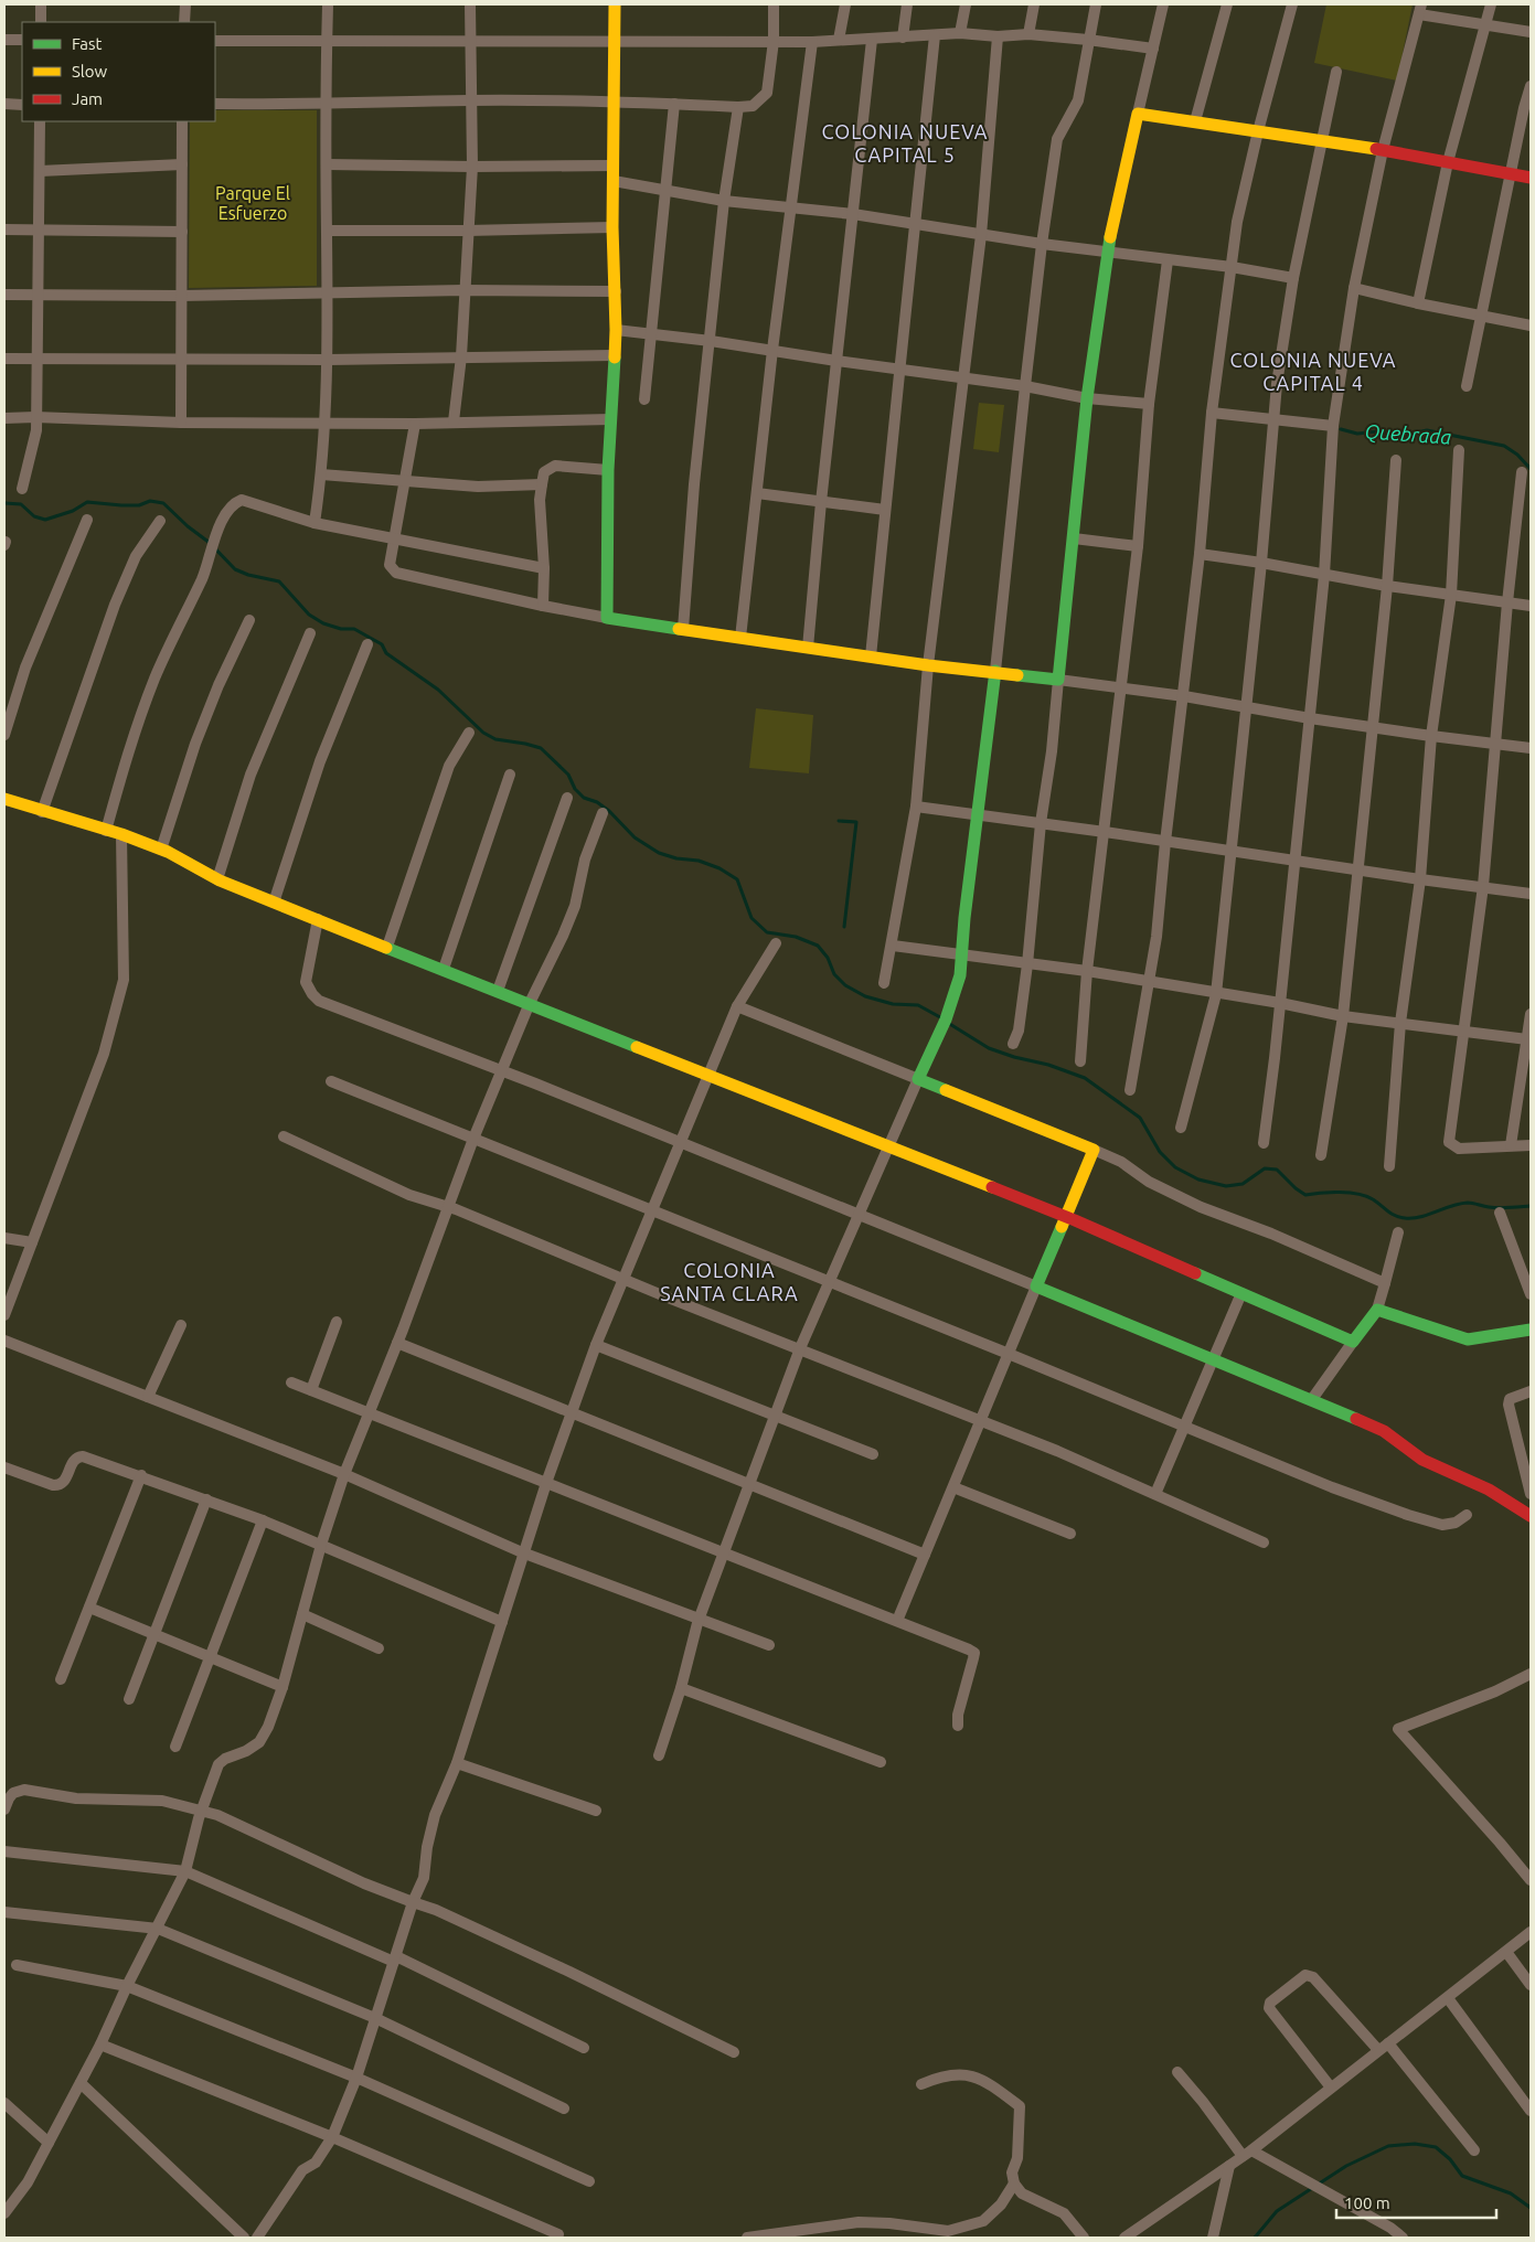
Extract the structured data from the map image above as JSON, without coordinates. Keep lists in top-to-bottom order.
{
  "districts": ["COLONIA NUEVA CAPITAL 5", "COLONIA NUEVA CAPITAL 4", "COLONIA SANTA CLARA"],
  "water": ["Quebrada"],
  "parks": ["Parque El Esfuerzo"],
  "legend": ["Fast", "Slow", "Jam"],
  "scale_bar": "100 m"
}
